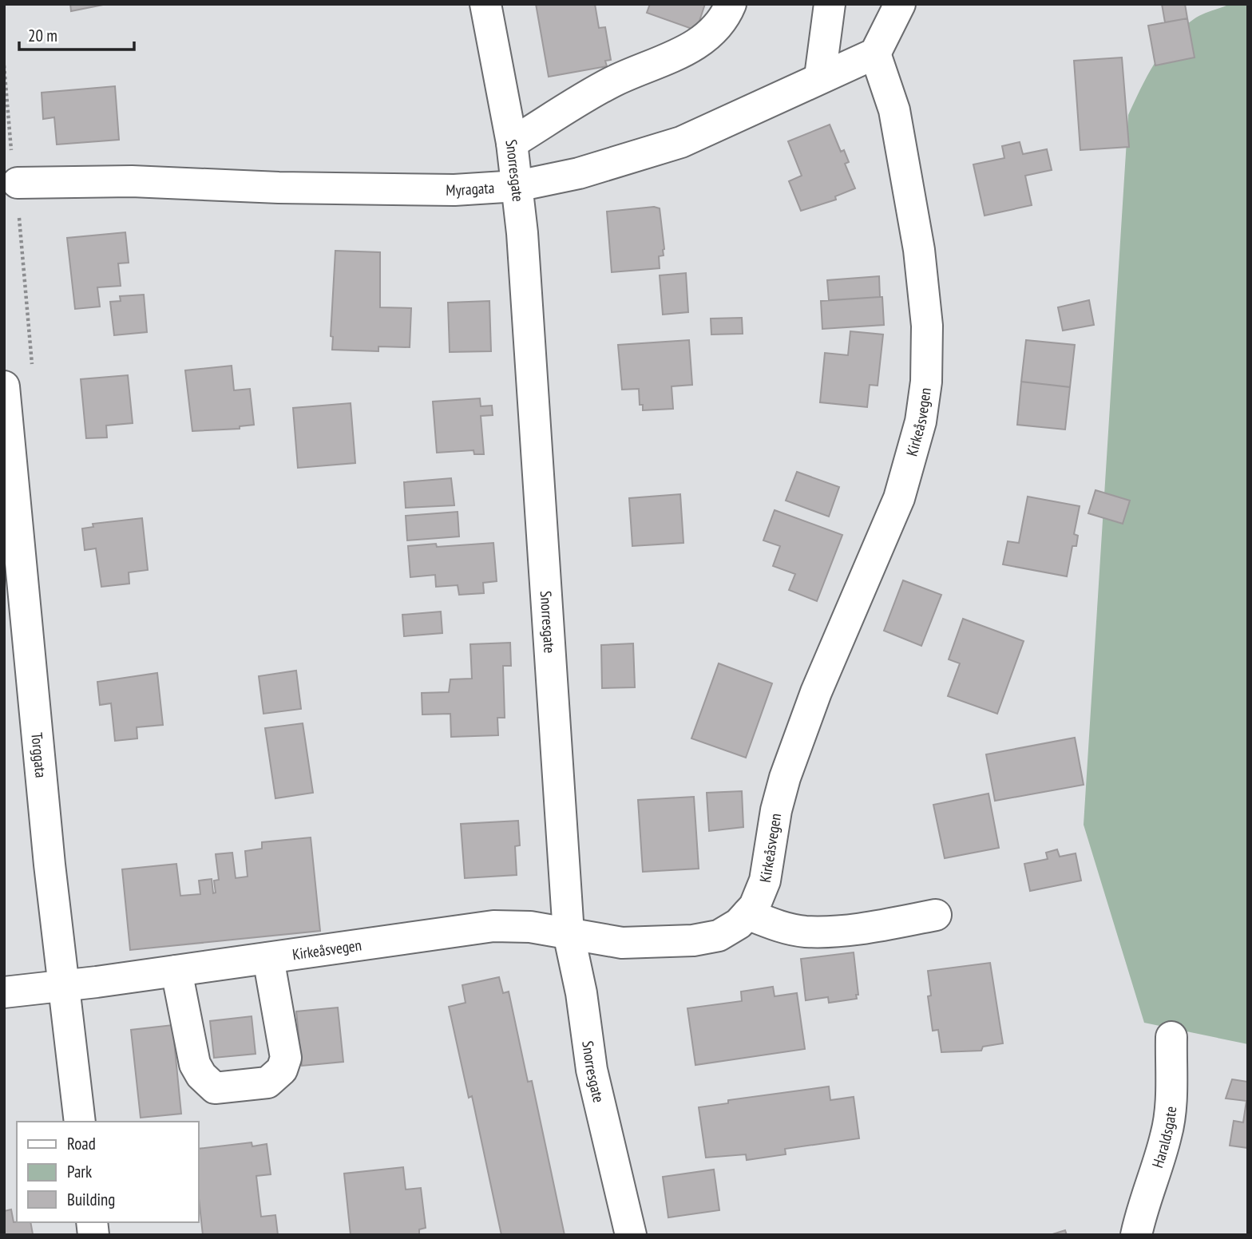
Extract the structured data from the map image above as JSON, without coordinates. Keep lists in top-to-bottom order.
{
  "streets": {
    "street": [
      "Snorresgate",
      "Myragata",
      "Kirkeåsvegen",
      "Torggata",
      "Haraldsgate"
    ]
  },
  "crossings": [
    ["Snorresgate", "Myragata"],
    ["Snorresgate", "Kirkeåsvegen"],
    ["Myragata", "Kirkeåsvegen"],
    ["Kirkeåsvegen", "Torggata"]
  ],
  "legend": ["Road", "Park", "Building"],
  "scale_bar": "20 m"
}
